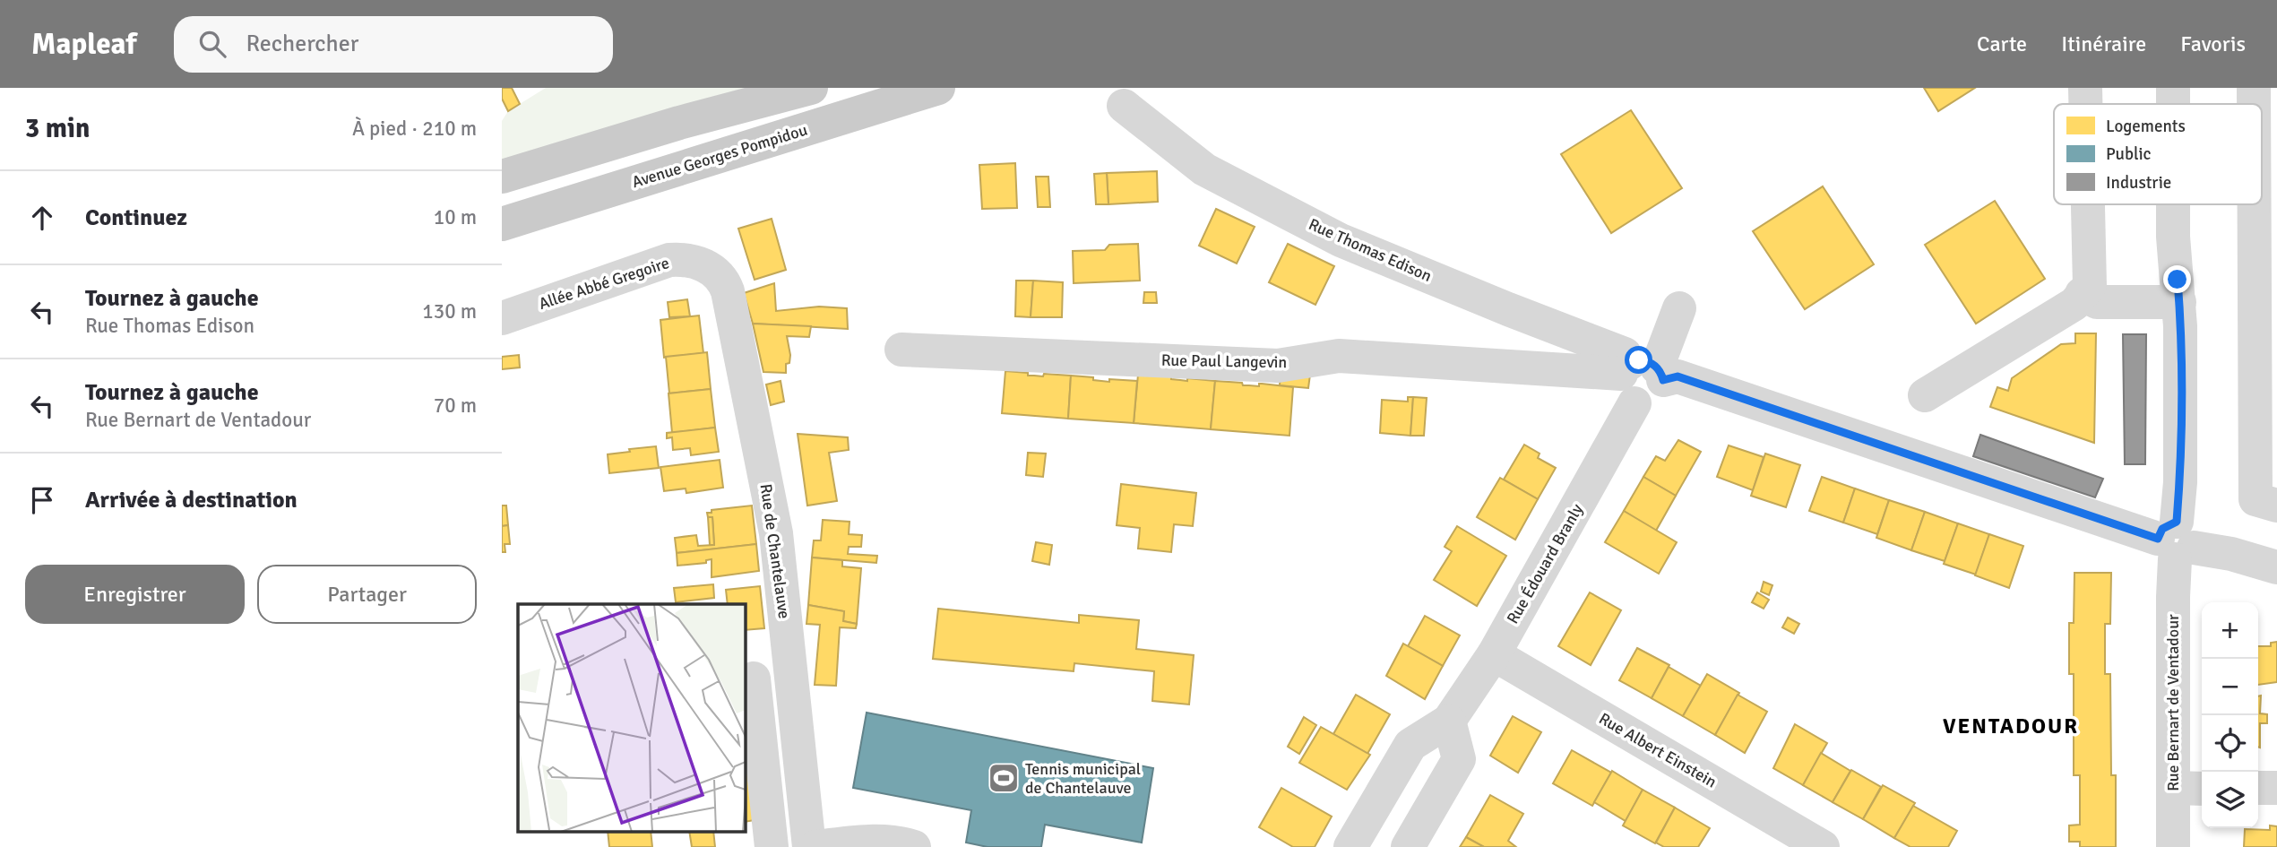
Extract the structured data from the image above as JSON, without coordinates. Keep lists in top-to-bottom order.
{
  "streets": {
    "main road": ["Avenue Georges Pompidou"],
    "street": [
      "Rue Thomas Edison",
      "Allée Abbé Gregoire",
      "Rue Paul Langevin",
      "Rue de Chantelauve",
      "Rue Édouard Branly",
      "Rue Bernart de Ventadour",
      "Rue Albert Einstein"
    ]
  },
  "crossings": [
    ["Rue Thomas Edison", "Rue Paul Langevin"],
    ["Rue Thomas Edison", "Rue Édouard Branly"],
    ["Allée Abbé Gregoire", "Rue de Chantelauve"],
    ["Rue Paul Langevin", "Rue Édouard Branly"],
    ["Rue Édouard Branly", "Rue Albert Einstein"]
  ],
  "districts": ["VENTADOUR"],
  "places": {
    "sports": ["Tennis municipal de Chantelauve"]
  },
  "legend": ["Logements", "Public", "Industrie"],
  "page": {
    "header": "Mapleaf",
    "search": "Rechercher",
    "nav": ["Carte", "Itinéraire", "Favoris"],
    "heading": ["3 min", "À pied · 210 m"],
    "list": [
      ["Continuez", "10 m"],
      ["Tournez à gauche", "Rue Thomas Edison", "130 m"],
      ["Tournez à gauche", "Rue Bernart de Ventadour", "70 m"],
      "Arrivée à destination"
    ],
    "buttons": ["Enregistrer", "Partager"],
    "map_buttons": ["+", "−"]
  }
}
